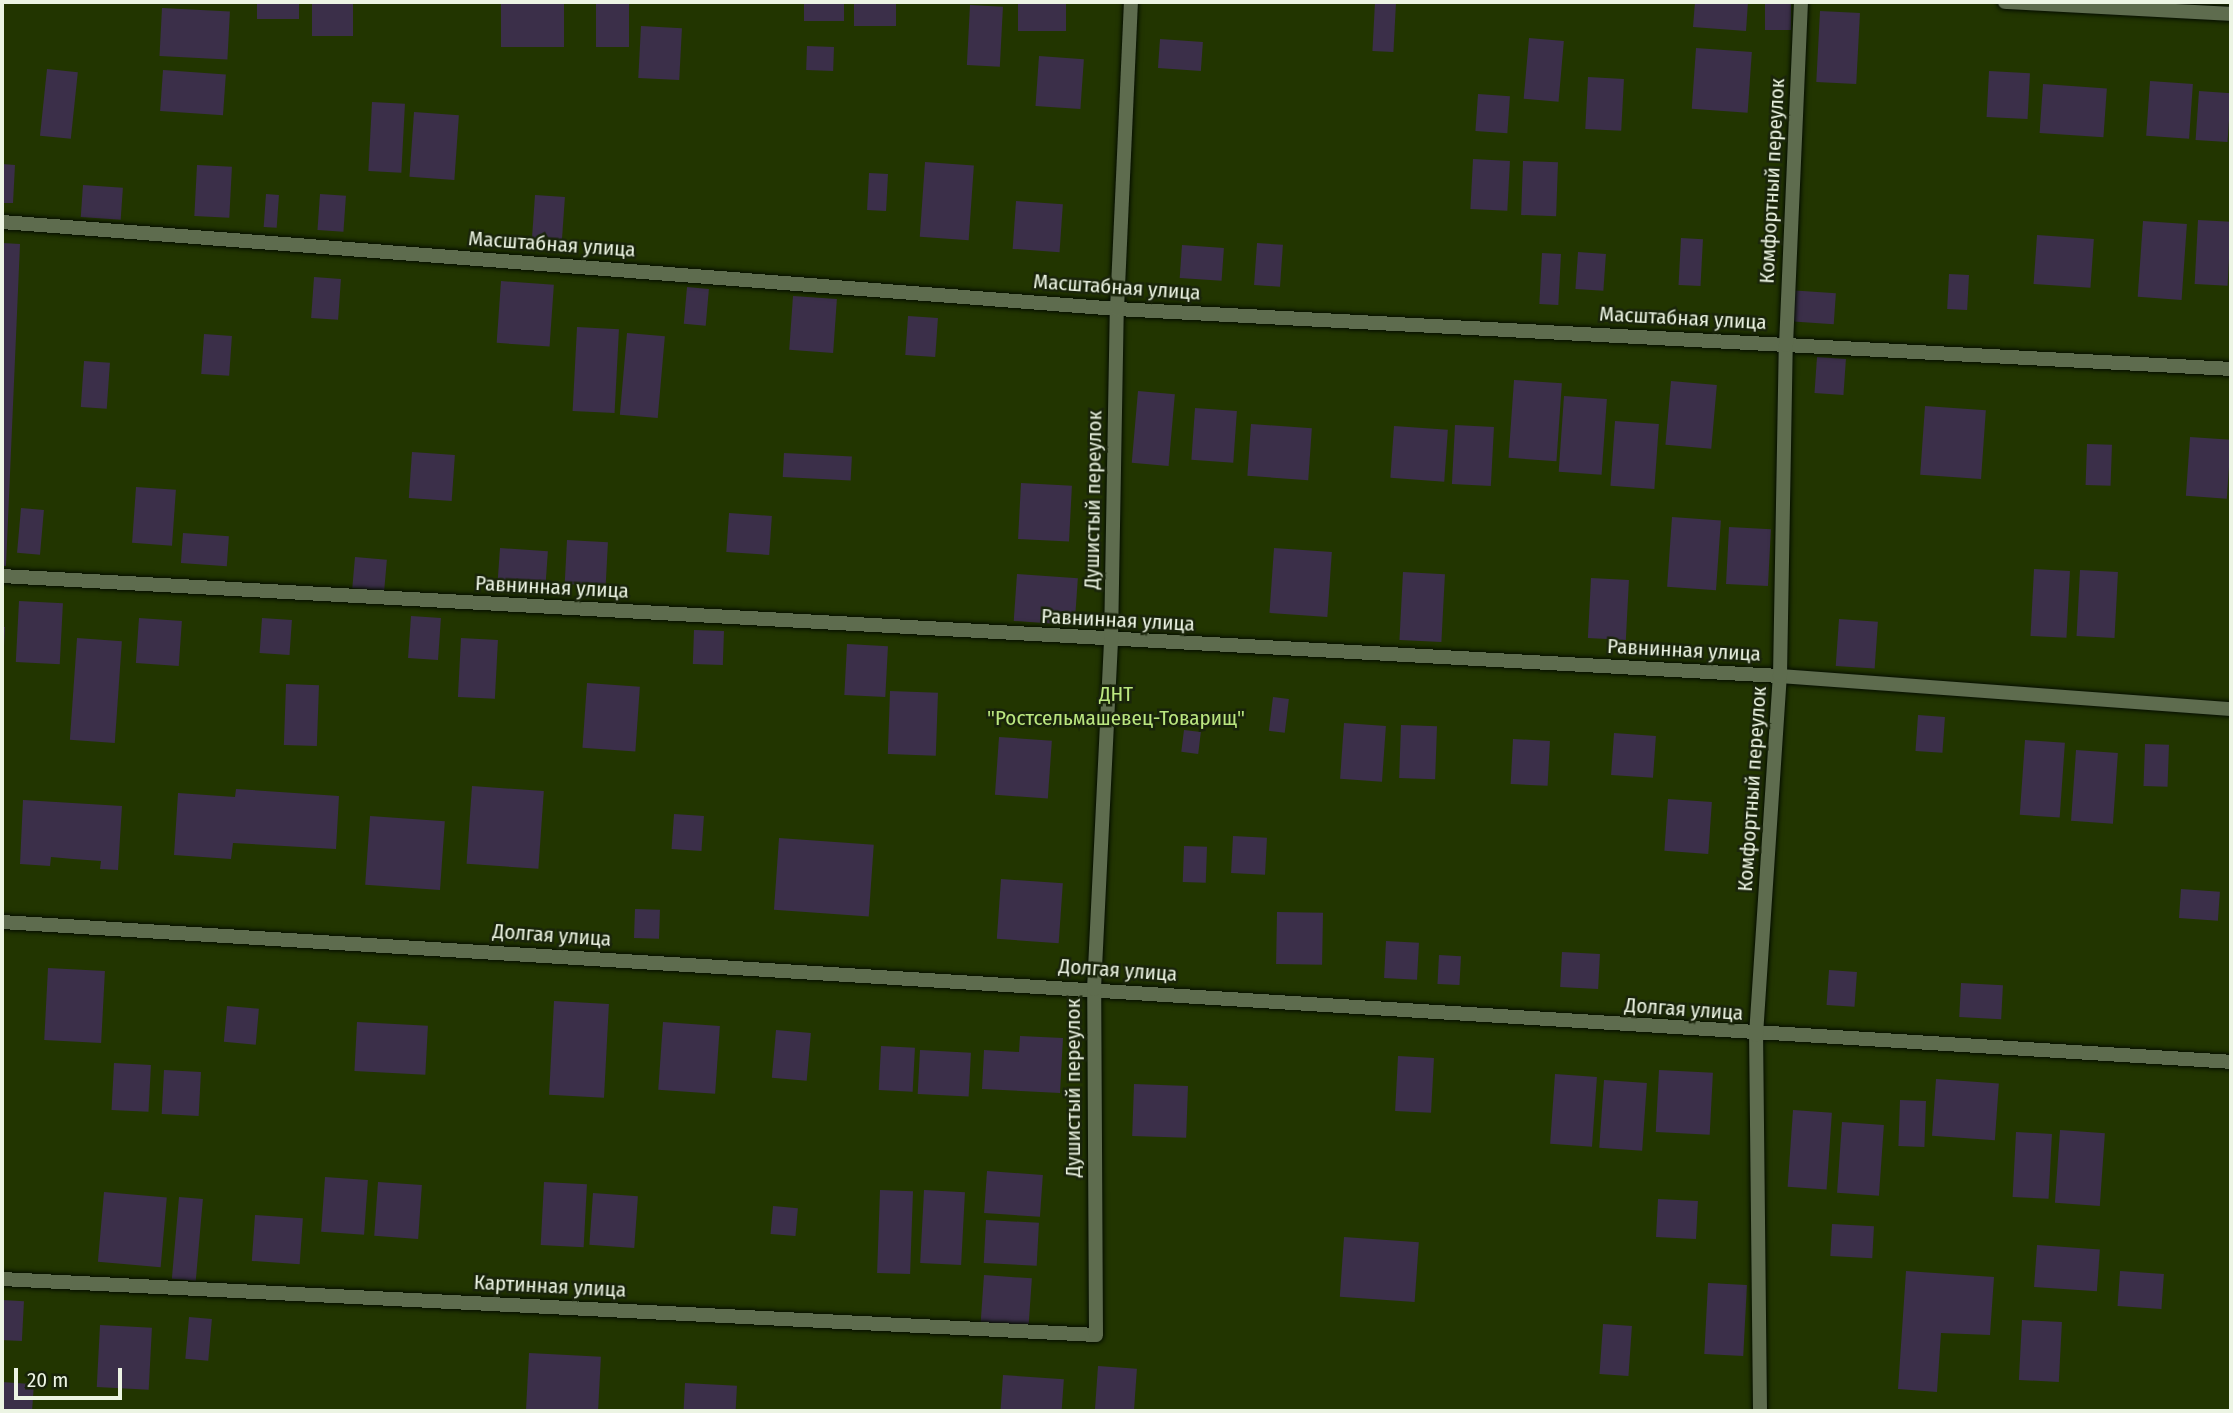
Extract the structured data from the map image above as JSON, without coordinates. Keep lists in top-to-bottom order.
{
  "streets": {
    "lane": [
      "Комфортный переулок",
      "Масштабная улица",
      "Душистый переулок",
      "Равнинная улица",
      "Долгая улица",
      "Картинная улица"
    ]
  },
  "crossings": [
    ["Комфортный переулок", "Масштабная улица"],
    ["Комфортный переулок", "Равнинная улица"],
    ["Комфортный переулок", "Долгая улица"],
    ["Масштабная улица", "Душистый переулок"],
    ["Душистый переулок", "Равнинная улица"],
    ["Душистый переулок", "Долгая улица"],
    ["Душистый переулок", "Картинная улица"]
  ],
  "parks": ["ДНТ \"Ростсельмашевец-Товарищ\""],
  "scale_bar": "20 m"
}
